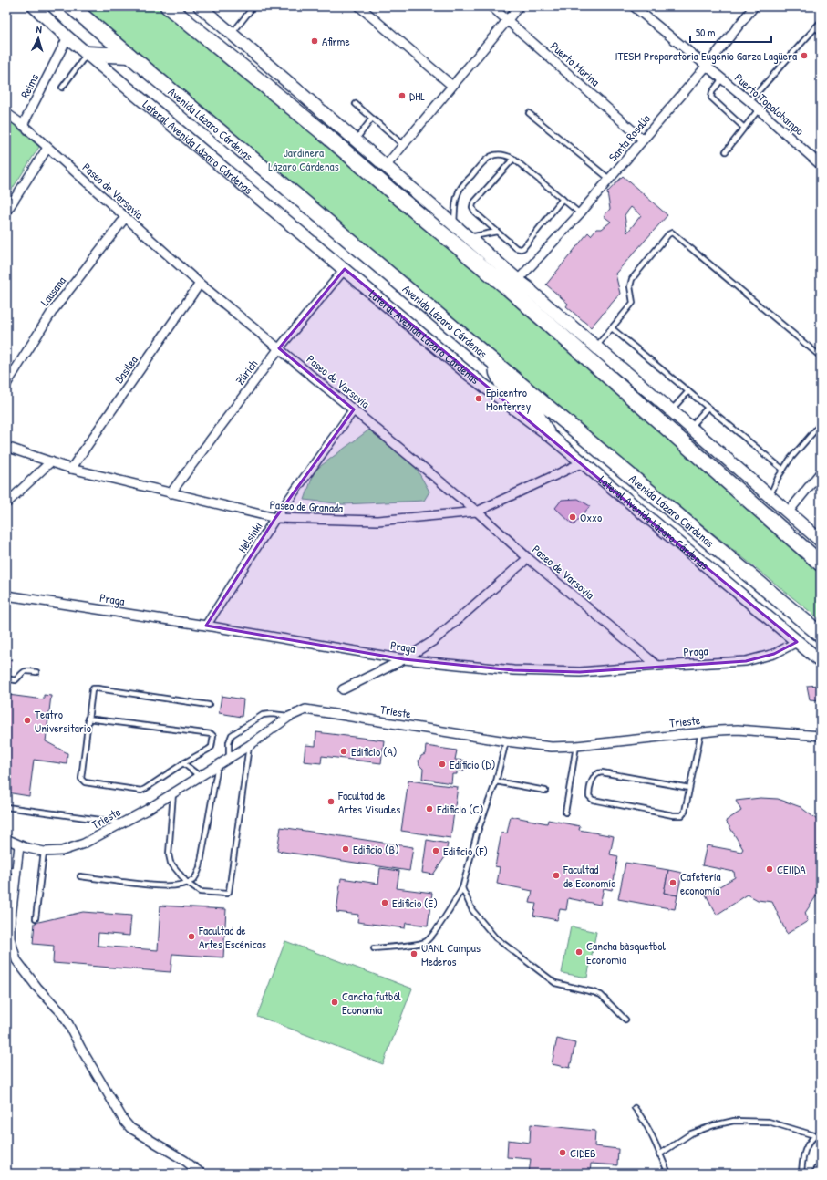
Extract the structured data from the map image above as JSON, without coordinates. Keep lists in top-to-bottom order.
{
  "streets": {
    "highway": ["Avenida Lázaro Cárdenas"],
    "main road": ["Lateral Avenida Lázaro Cárdenas"],
    "street": [
      "Puerto Marina",
      "Reims",
      "Puerto Topolobampo",
      "Santa Rosalía",
      "Paseo de Varsovia",
      "Lausana",
      "Basilea",
      "Zúrich",
      "Paseo de Granada",
      "Helsinki",
      "Praga",
      "Trieste"
    ]
  },
  "crossings": [
    ["Puerto Marina", "Santa Rosalía"],
    ["Reims", "Lateral Avenida Lázaro Cárdenas"],
    ["Reims", "Paseo de Varsovia"],
    ["Puerto Topolobampo", "Santa Rosalía"],
    ["Lateral Avenida Lázaro Cárdenas", "Zúrich"],
    ["Lateral Avenida Lázaro Cárdenas", "Paseo de Granada"],
    ["Lateral Avenida Lázaro Cárdenas", "Praga"],
    ["Paseo de Varsovia", "Lausana"],
    ["Paseo de Varsovia", "Basilea"],
    ["Paseo de Varsovia", "Zúrich"],
    ["Paseo de Varsovia", "Paseo de Granada"],
    ["Paseo de Varsovia", "Helsinki"],
    ["Paseo de Varsovia", "Praga"],
    ["Basilea", "Paseo de Granada"],
    ["Zúrich", "Paseo de Granada"],
    ["Paseo de Granada", "Helsinki"],
    ["Helsinki", "Praga"]
  ],
  "parks": ["Jardinera Lázaro Cárdenas"],
  "places": [
    "Afirme",
    "ITESM Preparatoria Eugenio Garza Lagüera",
    "DHL",
    "Epicentro Monterrey",
    "Oxxo",
    "Teatro Universitario",
    "Edificio (A)",
    "Edificio (D)",
    "Facultad de Artes Visuales",
    "EdificIo (C)",
    "Edificio (B)",
    "Edificio (F)",
    "CEIIDA",
    "Facultad de Economía",
    "Cafetería economía",
    "Edificio (E)",
    "Facultad de Artes Escénicas",
    "Cancha bàsquetbol Economía",
    "UANL Campus Mederos",
    "Cancha futból Economía",
    "CIDEB"
  ],
  "scale_bar": "50 m",
  "north": "top"
}
